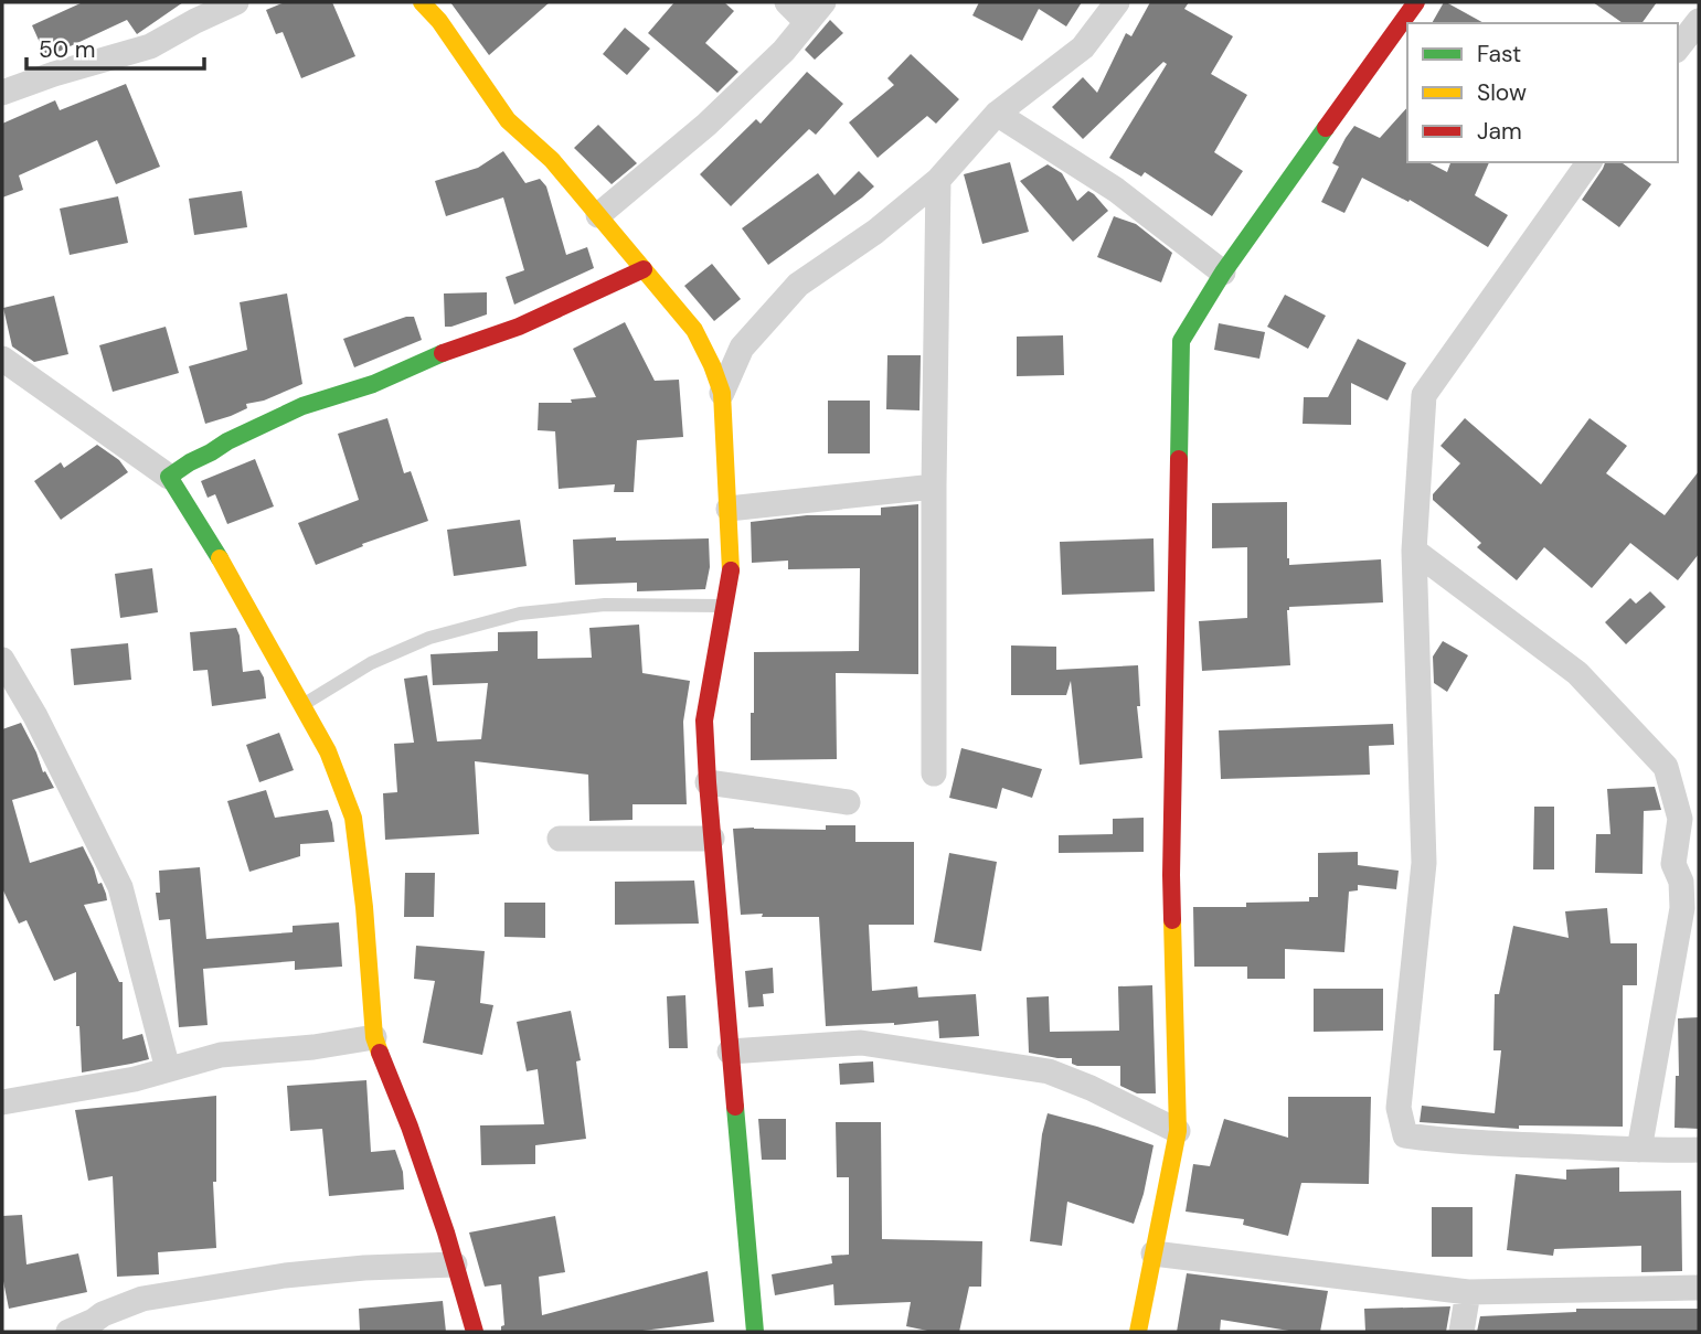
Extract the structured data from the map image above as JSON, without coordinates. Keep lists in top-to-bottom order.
{
  "legend": ["Fast", "Slow", "Jam"],
  "scale_bar": "50 m"
}
